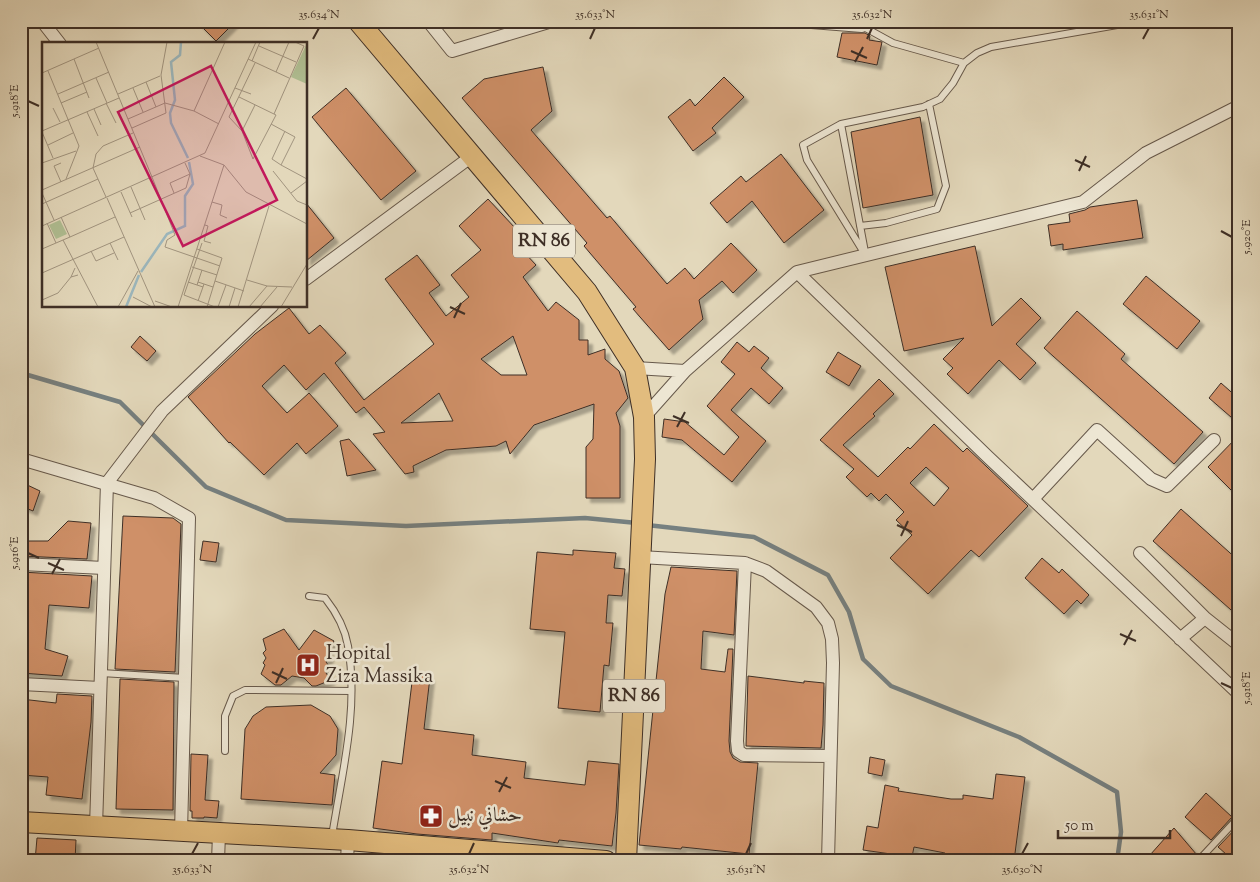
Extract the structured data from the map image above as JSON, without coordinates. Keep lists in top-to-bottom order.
{
  "streets": {
    "main road": ["RN 86"]
  },
  "places": {
    "hospital": ["Hopital Ziza Massika"],
    "pharmacy": ["حشاني نبيل"]
  },
  "scale_bar": "50 m",
  "coordinates": [
    "35.634°N",
    "35.633°N",
    "35.632°N",
    "35.631°N",
    "5.918°E",
    "5.920°E",
    "5.916°E",
    "35.630°N"
  ]
}
